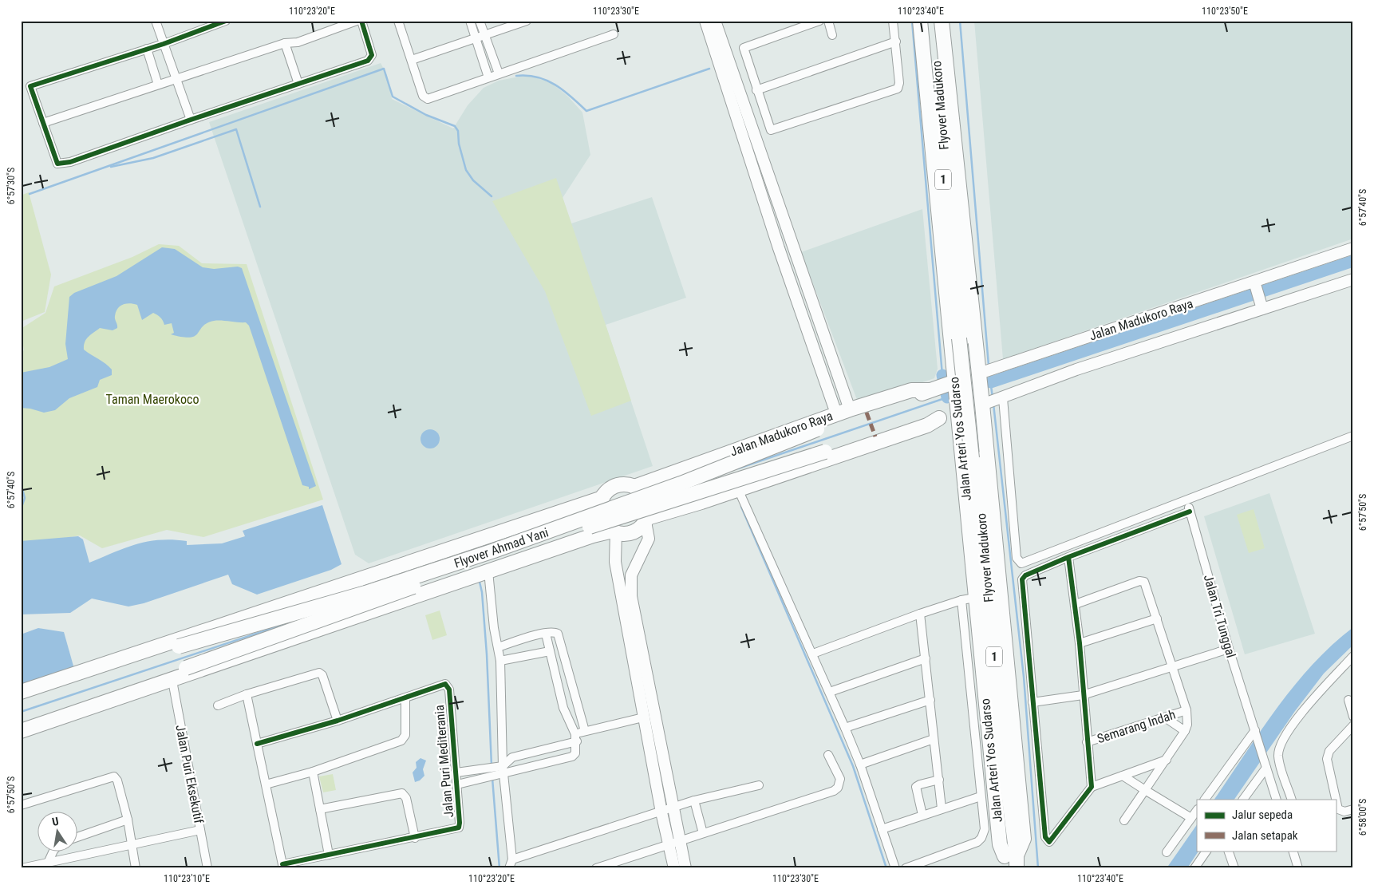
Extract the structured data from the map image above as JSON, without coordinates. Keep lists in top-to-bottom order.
{
  "streets": {
    "highway": [
      "Flyover Madukoro",
      "1",
      "Jalan Madukoro Raya",
      "Jalan Arteri Yos Sudarso",
      "Flyover Ahmad Yani"
    ],
    "street": [
      "Jalan Tri Tunggal",
      "Semarang Indah",
      "Jalan Puri Mediterania",
      "Jalan Puri Eksekutif"
    ]
  },
  "crossings": [
    ["Flyover Madukoro", "Jalan Arteri Yos Sudarso"],
    ["Jalan Madukoro Raya", "Jalan Arteri Yos Sudarso"],
    ["Jalan Madukoro Raya", "Flyover Ahmad Yani"]
  ],
  "parks": ["Taman Maerokoco"],
  "legend": ["Jalur sepeda", "Jalan setapak"],
  "north": "top",
  "coordinates": [
    "110°23'20\"E",
    "110°23'30\"E",
    "110°23'40\"E",
    "110°23'50\"E",
    "6°57'30\"S",
    "6°57'40\"S",
    "6°57'50\"S",
    "6°58'00\"S",
    "110°23'10\"E"
  ]
}
